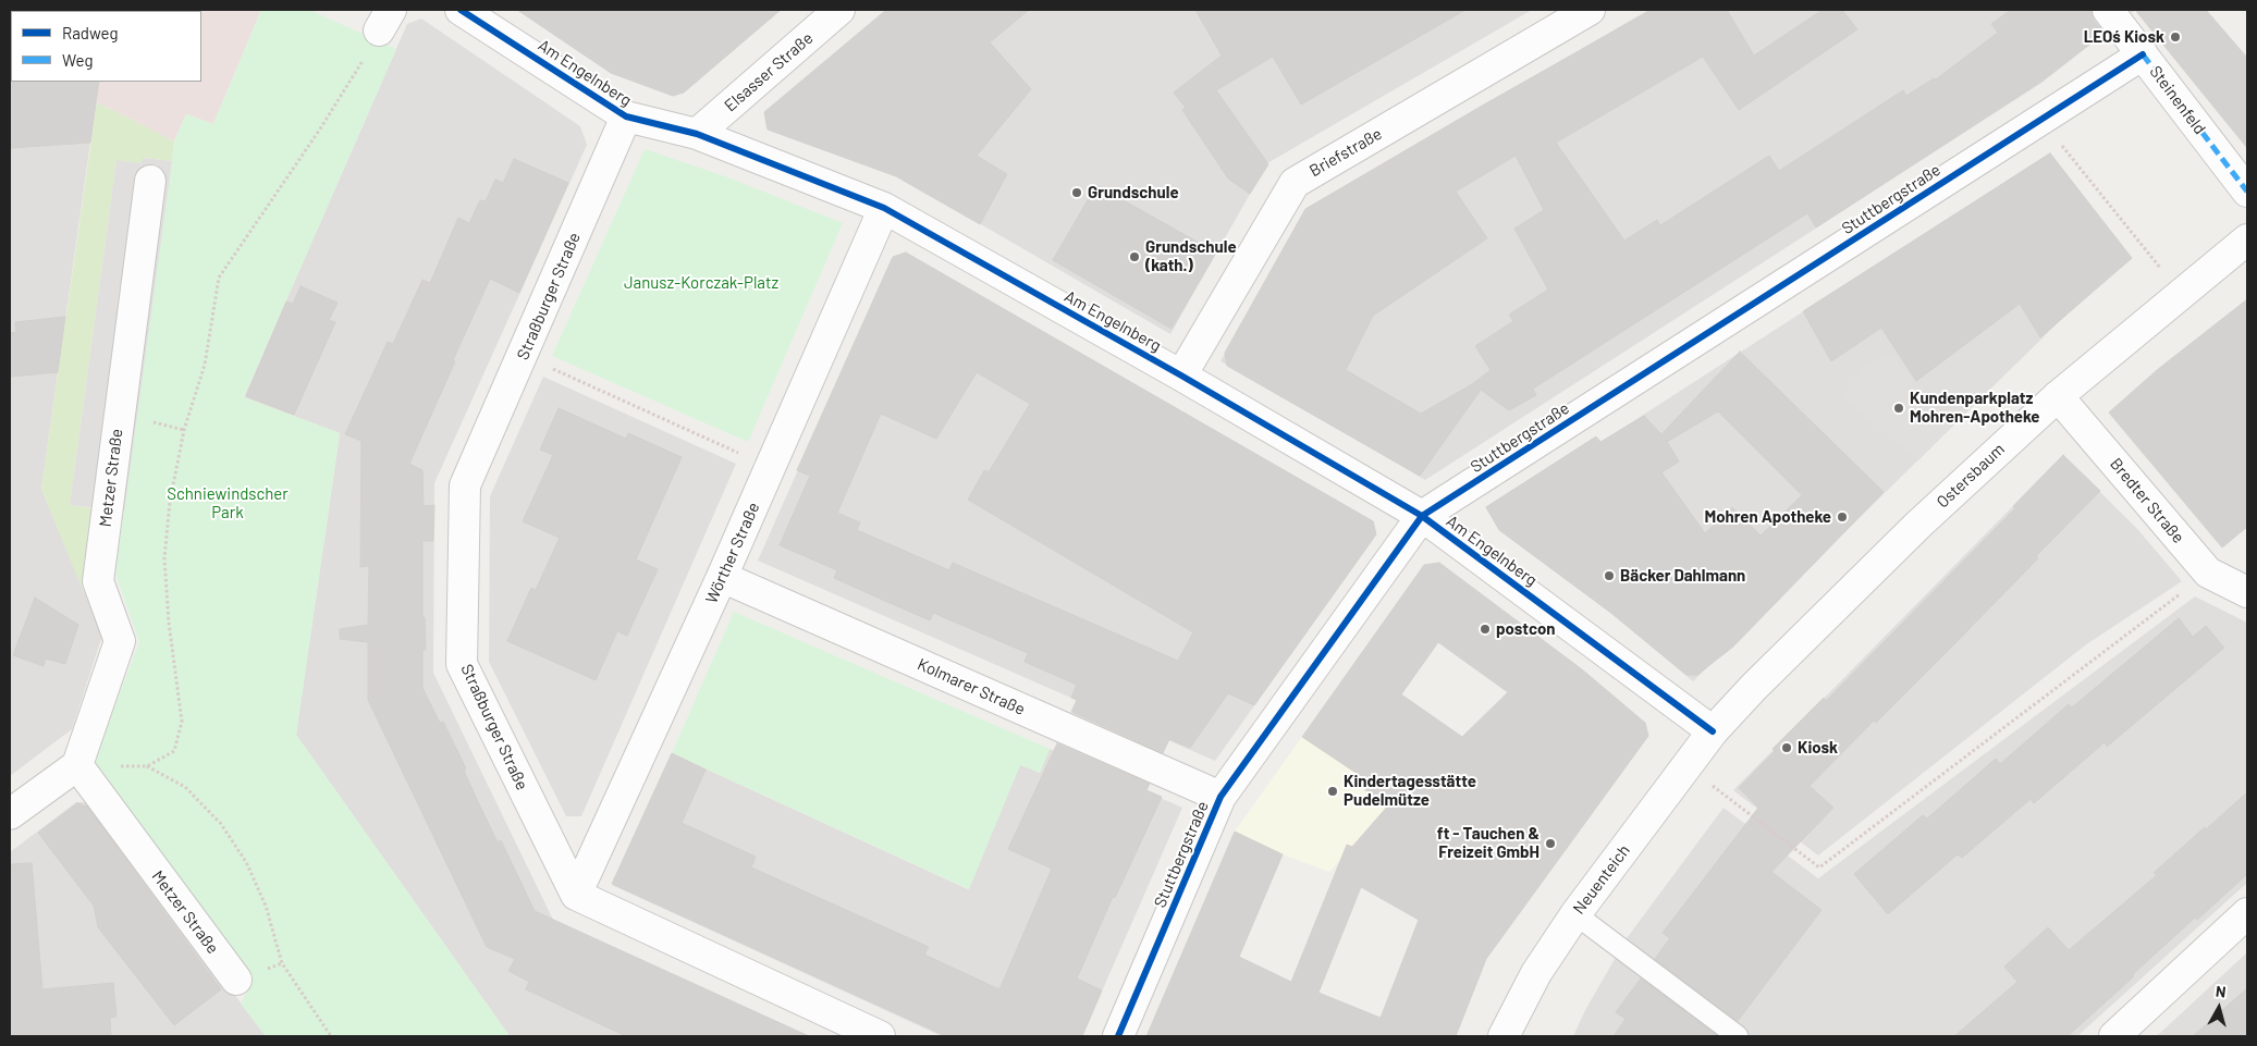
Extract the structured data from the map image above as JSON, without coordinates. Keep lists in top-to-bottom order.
{
  "streets": {
    "street": [
      "Elsasser Straße",
      "Am Engelnberg",
      "Steinenfeld",
      "Briefstraße",
      "Stuttbergstraße",
      "Straßburger Straße",
      "Ostersbaum",
      "Metzer Straße",
      "Bredter Straße",
      "Wörther Straße",
      "Kolmarer Straße",
      "Neuenteich"
    ]
  },
  "crossings": [
    ["Elsasser Straße", "Am Engelnberg"],
    ["Am Engelnberg", "Briefstraße"],
    ["Am Engelnberg", "Stuttbergstraße"],
    ["Am Engelnberg", "Straßburger Straße"],
    ["Am Engelnberg", "Ostersbaum"],
    ["Am Engelnberg", "Wörther Straße"],
    ["Am Engelnberg", "Neuenteich"],
    ["Steinenfeld", "Stuttbergstraße"],
    ["Stuttbergstraße", "Kolmarer Straße"],
    ["Straßburger Straße", "Wörther Straße"],
    ["Ostersbaum", "Bredter Straße"],
    ["Ostersbaum", "Neuenteich"],
    ["Wörther Straße", "Kolmarer Straße"]
  ],
  "parks": ["Janusz-Korczak-Platz", "Schniewindscher Park"],
  "places": [
    "LEOś Kiosk",
    "Grundschule",
    "Grundschule (kath.)",
    "Kundenparkplatz Mohren-Apotheke",
    "Mohren Apotheke",
    "Bäcker Dahlmann",
    "postcon",
    "Kiosk",
    "Kindertagesstätte Pudelmütze",
    "ft - Tauchen & Freizeit GmbH"
  ],
  "legend": ["Radweg", "Weg"],
  "north": "top"
}
